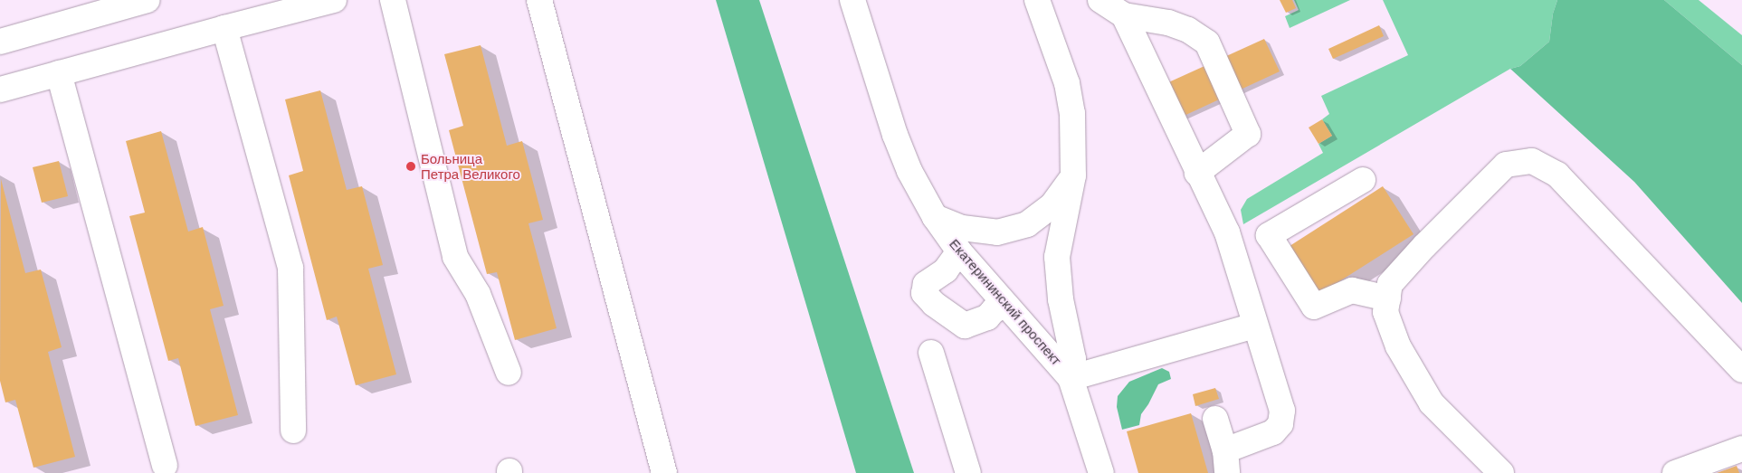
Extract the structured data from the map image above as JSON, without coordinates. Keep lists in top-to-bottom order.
{
  "streets": {
    "street": ["Екатерининский проспект"]
  },
  "places": ["Больница Петра Великого"]
}
